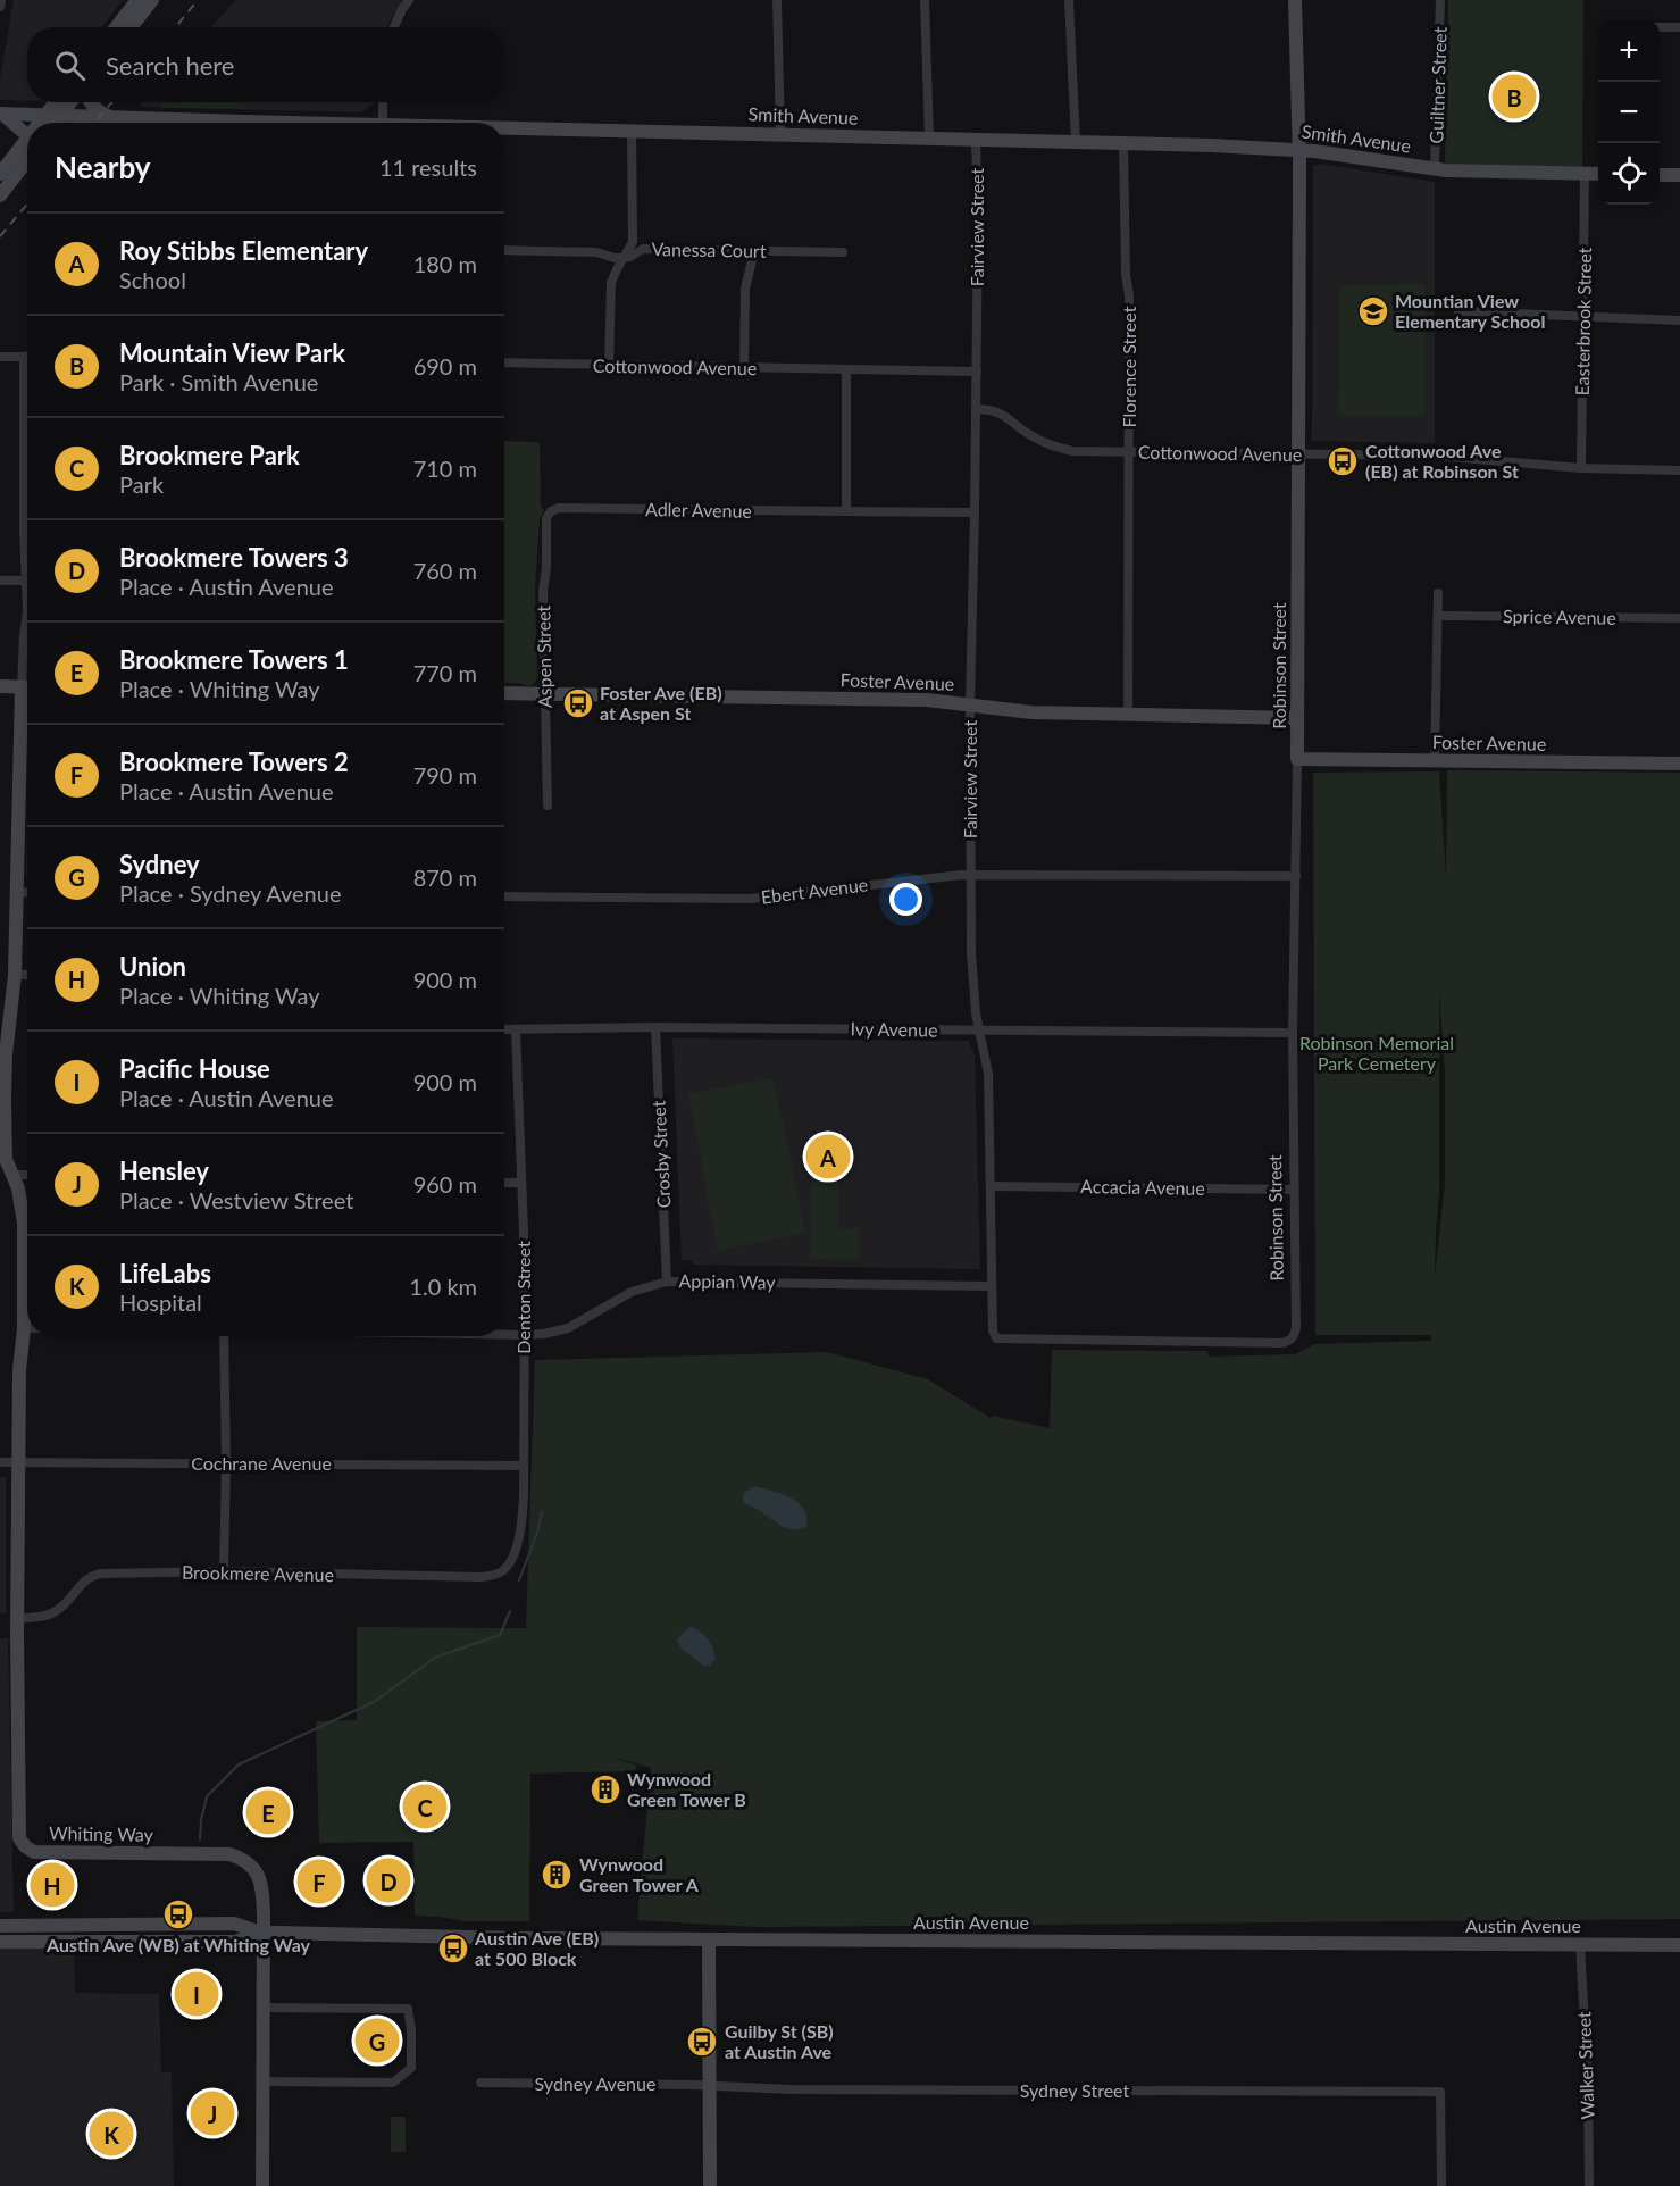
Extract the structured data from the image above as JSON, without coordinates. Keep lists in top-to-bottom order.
{
  "streets": {
    "street": [
      "Guiltner Street",
      "Smith Avenue",
      "Fairview Street",
      "Vanessa Court",
      "Easterbrook Street",
      "Cottonwood Avenue",
      "Florence Street",
      "Adler Avenue",
      "Sprice Avenue",
      "Aspen Street",
      "Robinson Street",
      "Foster Avenue",
      "Ebert Avenue",
      "Ivy Avenue",
      "Crosby Street",
      "Accacia Avenue",
      "Appian Way",
      "Denton Street",
      "Cochrane Avenue",
      "Brookmere Avenue",
      "Whiting Way",
      "Austin Avenue",
      "Walker Street",
      "Sydney Avenue",
      "Sydney Street"
    ]
  },
  "crossings": [
    ["Guiltner Street", "Smith Avenue"],
    ["Smith Avenue", "Fairview Street"],
    ["Smith Avenue", "Easterbrook Street"],
    ["Smith Avenue", "Florence Street"],
    ["Smith Avenue", "Robinson Street"],
    ["Fairview Street", "Cottonwood Avenue"],
    ["Fairview Street", "Adler Avenue"],
    ["Fairview Street", "Robinson Street"],
    ["Fairview Street", "Foster Avenue"],
    ["Fairview Street", "Ebert Avenue"],
    ["Fairview Street", "Ivy Avenue"],
    ["Fairview Street", "Accacia Avenue"],
    ["Fairview Street", "Appian Way"],
    ["Easterbrook Street", "Cottonwood Avenue"],
    ["Cottonwood Avenue", "Florence Street"],
    ["Cottonwood Avenue", "Robinson Street"],
    ["Florence Street", "Foster Avenue"],
    ["Adler Avenue", "Aspen Street"],
    ["Aspen Street", "Foster Avenue"],
    ["Robinson Street", "Foster Avenue"],
    ["Robinson Street", "Ebert Avenue"],
    ["Robinson Street", "Ivy Avenue"],
    ["Robinson Street", "Accacia Avenue"],
    ["Ivy Avenue", "Crosby Street"],
    ["Ivy Avenue", "Denton Street"],
    ["Crosby Street", "Appian Way"],
    ["Appian Way", "Denton Street"],
    ["Denton Street", "Cochrane Avenue"],
    ["Denton Street", "Brookmere Avenue"],
    ["Cochrane Avenue", "Whiting Way"],
    ["Brookmere Avenue", "Whiting Way"],
    ["Whiting Way", "Austin Avenue"],
    ["Austin Avenue", "Walker Street"],
    ["Sydney Avenue", "Sydney Street"]
  ],
  "parks": ["Robinson Memorial Park Cemetery"],
  "places": {
    "school or university": ["Mountian View Elementary School"],
    "bus stop": [
      "Cottonwood Ave (EB) at Robinson St",
      "Foster Ave (EB) at Aspen St",
      "Austin Ave (WB) at Whiting Way",
      "Austin Ave (EB) at 500 Block",
      "Guilby St (SB) at Austin Ave"
    ],
    "building": ["Wynwood Green Tower B", "Wynwood Green Tower A"]
  },
  "page": {
    "map_buttons": ["+", "−"],
    "search": "Search here",
    "pins": [
      "B",
      "A",
      "C",
      "E",
      "D",
      "F",
      "H",
      "I",
      "G",
      "J",
      "K"
    ],
    "heading": ["Nearby", "11 results"],
    "list": [
      {
        "mark": "A",
        "name": "Roy Stibbs Elementary",
        "note": "School",
        "value": "180 m"
      },
      {
        "mark": "B",
        "name": "Mountain View Park",
        "note": "Park · Smith Avenue",
        "value": "690 m"
      },
      {
        "mark": "C",
        "name": "Brookmere Park",
        "note": "Park",
        "value": "710 m"
      },
      {
        "mark": "D",
        "name": "Brookmere Towers 3",
        "note": "Place · Austin Avenue",
        "value": "760 m"
      },
      {
        "mark": "E",
        "name": "Brookmere Towers 1",
        "note": "Place · Whiting Way",
        "value": "770 m"
      },
      {
        "mark": "F",
        "name": "Brookmere Towers 2",
        "note": "Place · Austin Avenue",
        "value": "790 m"
      },
      {
        "mark": "G",
        "name": "Sydney",
        "note": "Place · Sydney Avenue",
        "value": "870 m"
      },
      {
        "mark": "H",
        "name": "Union",
        "note": "Place · Whiting Way",
        "value": "900 m"
      },
      {
        "mark": "I",
        "name": "Pacific House",
        "note": "Place · Austin Avenue",
        "value": "900 m"
      },
      {
        "mark": "J",
        "name": "Hensley",
        "note": "Place · Westview Street",
        "value": "960 m"
      },
      {
        "mark": "K",
        "name": "LifeLabs",
        "note": "Hospital",
        "value": "1.0 km"
      }
    ]
  }
}
